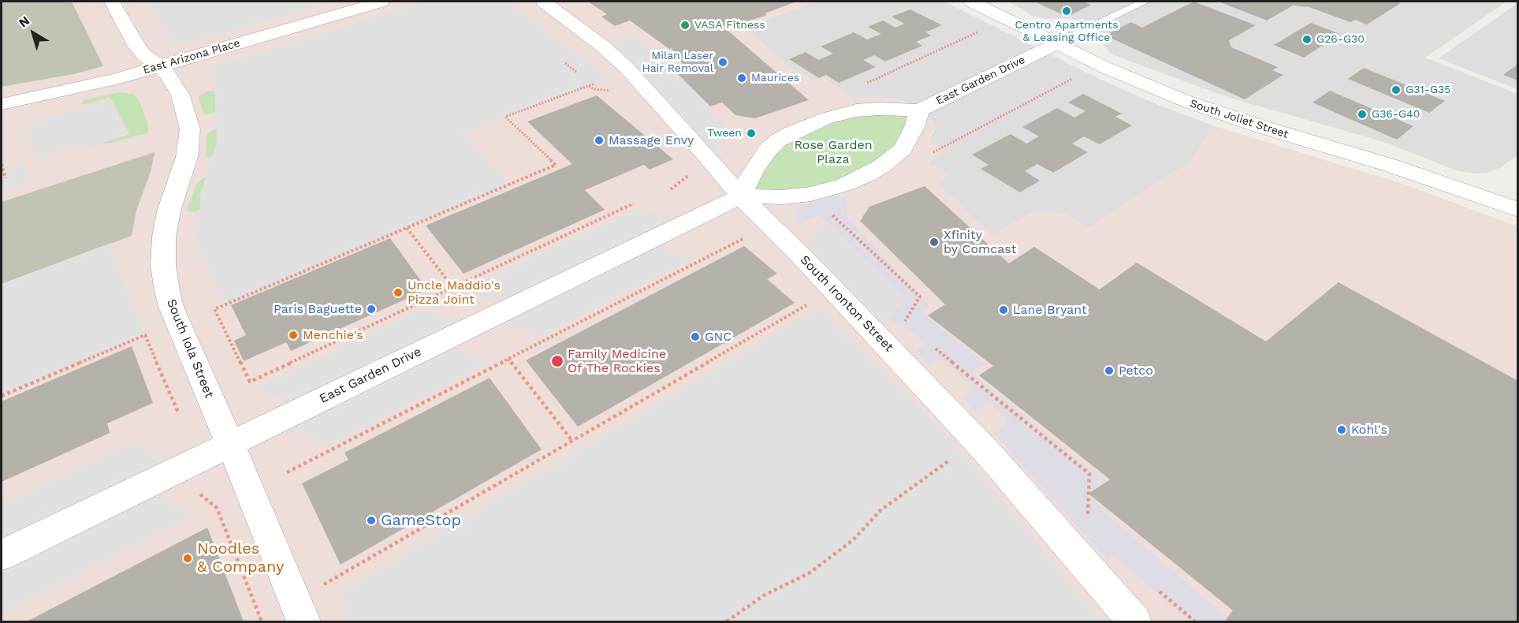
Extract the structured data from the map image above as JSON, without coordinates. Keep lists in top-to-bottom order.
{
  "streets": {
    "street": [
      "East Arizona Place",
      "East Garden Drive",
      "South Joliet Street",
      "South Ironton Street",
      "South Iola Street"
    ]
  },
  "crossings": [
    ["East Arizona Place", "South Iola Street"],
    ["East Garden Drive", "South Joliet Street"],
    ["East Garden Drive", "South Ironton Street"],
    ["East Garden Drive", "South Iola Street"]
  ],
  "parks": ["Rose Garden Plaza"],
  "places": [
    "Centro Apartments & Leasing Office",
    "VASA Fitness",
    "G26-G30",
    "Milan Laser Hair Removal",
    "Maurices",
    "G31-G35",
    "G36-G40",
    "Tween",
    "Massage Envy",
    "Xfinity by Comcast",
    "Uncle Maddio's Pizza Joint",
    "Paris Baguette",
    "Lane Bryant",
    "Menchie's",
    "GNC",
    "Family Medicine Of The Rockies",
    "Petco",
    "Kohl's",
    "GameStop",
    "Noodles & Company"
  ],
  "north": "top left"
}
